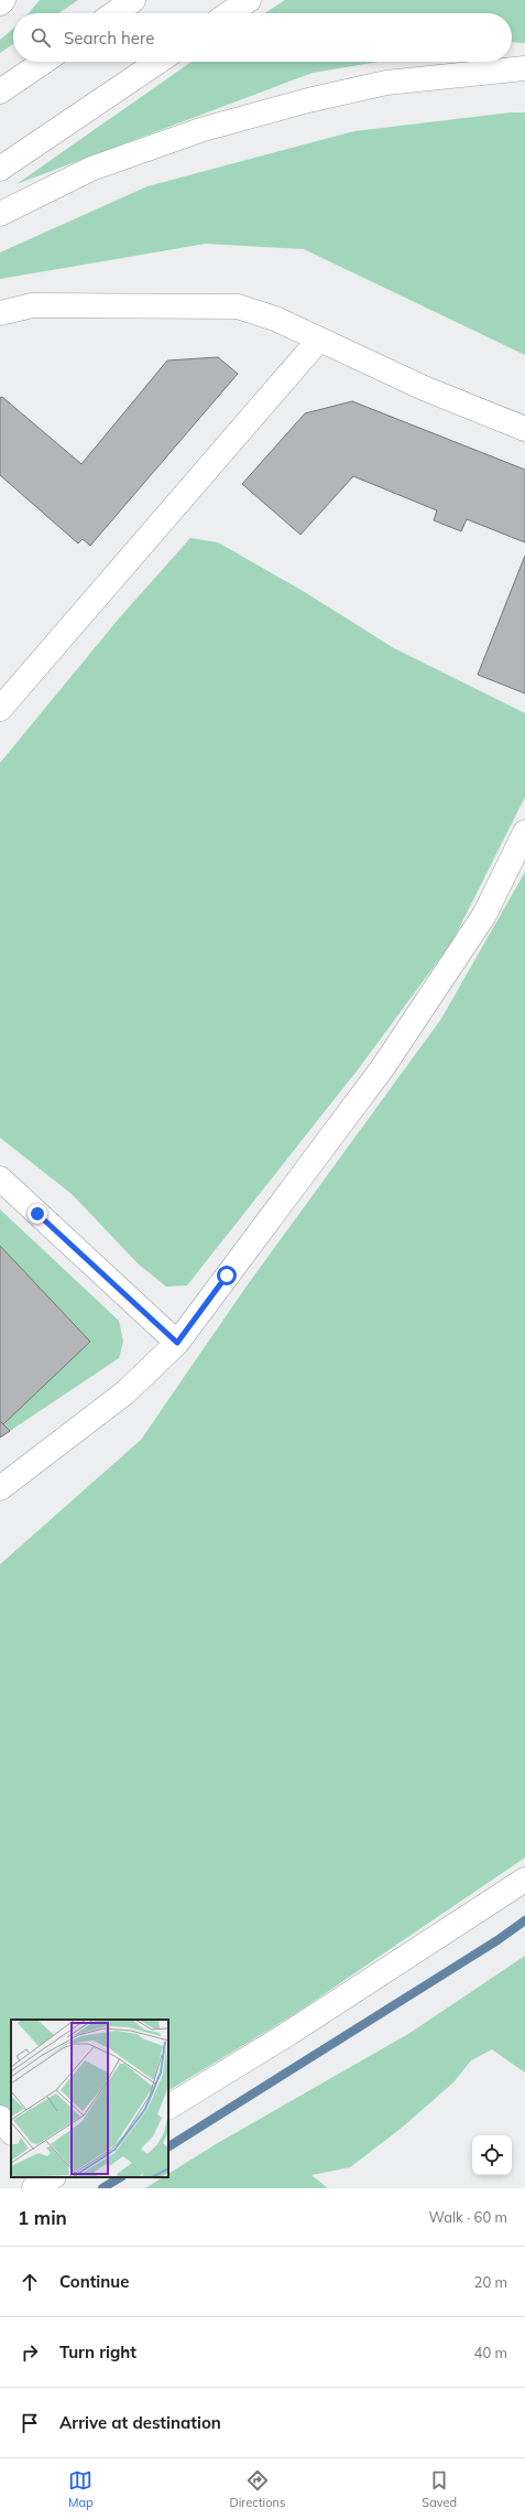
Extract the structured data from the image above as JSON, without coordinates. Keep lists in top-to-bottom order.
{
  "page": {
    "search": "Search here",
    "heading": ["1 min", "Walk · 60 m"],
    "list": [
      ["Continue", "20 m"],
      ["Turn right", "40 m"],
      "Arrive at destination"
    ],
    "nav": ["Map", "Directions", "Saved"]
  }
}
